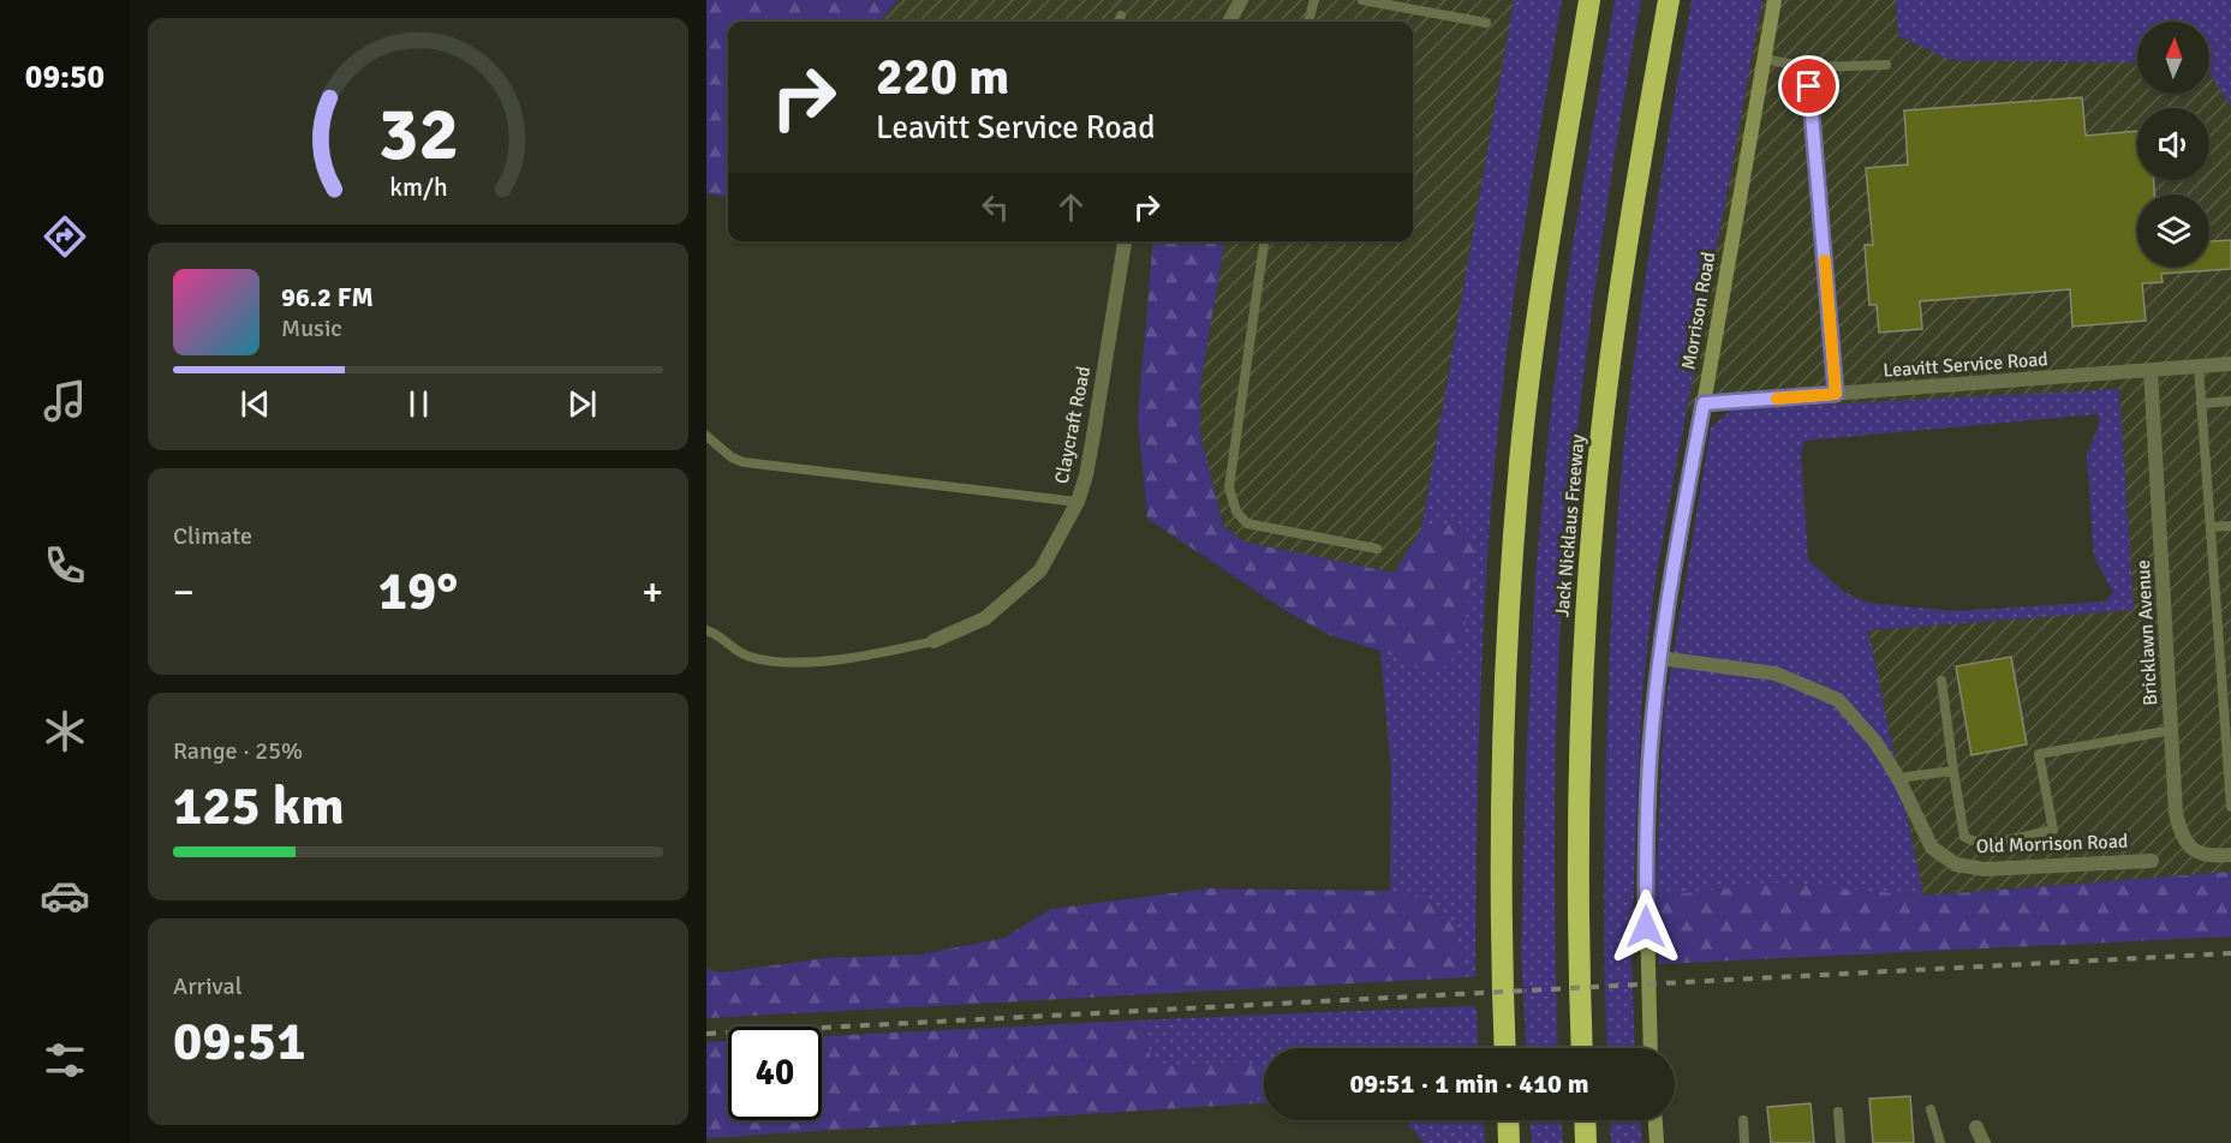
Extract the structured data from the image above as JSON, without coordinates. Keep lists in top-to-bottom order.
{
  "streets": {
    "highway": ["Jack Nicklaus Freeway"],
    "street": [
      "Morrison Road",
      "Leavitt Service Road",
      "Claycraft Road",
      "Bricklawn Avenue",
      "Old Morrison Road"
    ]
  },
  "crossings": [
    ["Morrison Road", "Leavitt Service Road"],
    ["Morrison Road", "Old Morrison Road"],
    ["Leavitt Service Road", "Bricklawn Avenue"]
  ],
  "north": "top",
  "page": {
    "tabs": "09:50",
    "turn": ["220 m", "Leavitt Service Road"],
    "song": ["96.2 FM", "Music"],
    "tile": [
      "Climate",
      ["Range · 25%", "125 km"],
      ["Arrival", "09:51"]
    ],
    "heat": ["−", "19°", "+"],
    "limit": "40",
    "trip": "09:51 · 1 min · 410 m",
    "gauge": ["32", "km/h"]
  }
}
